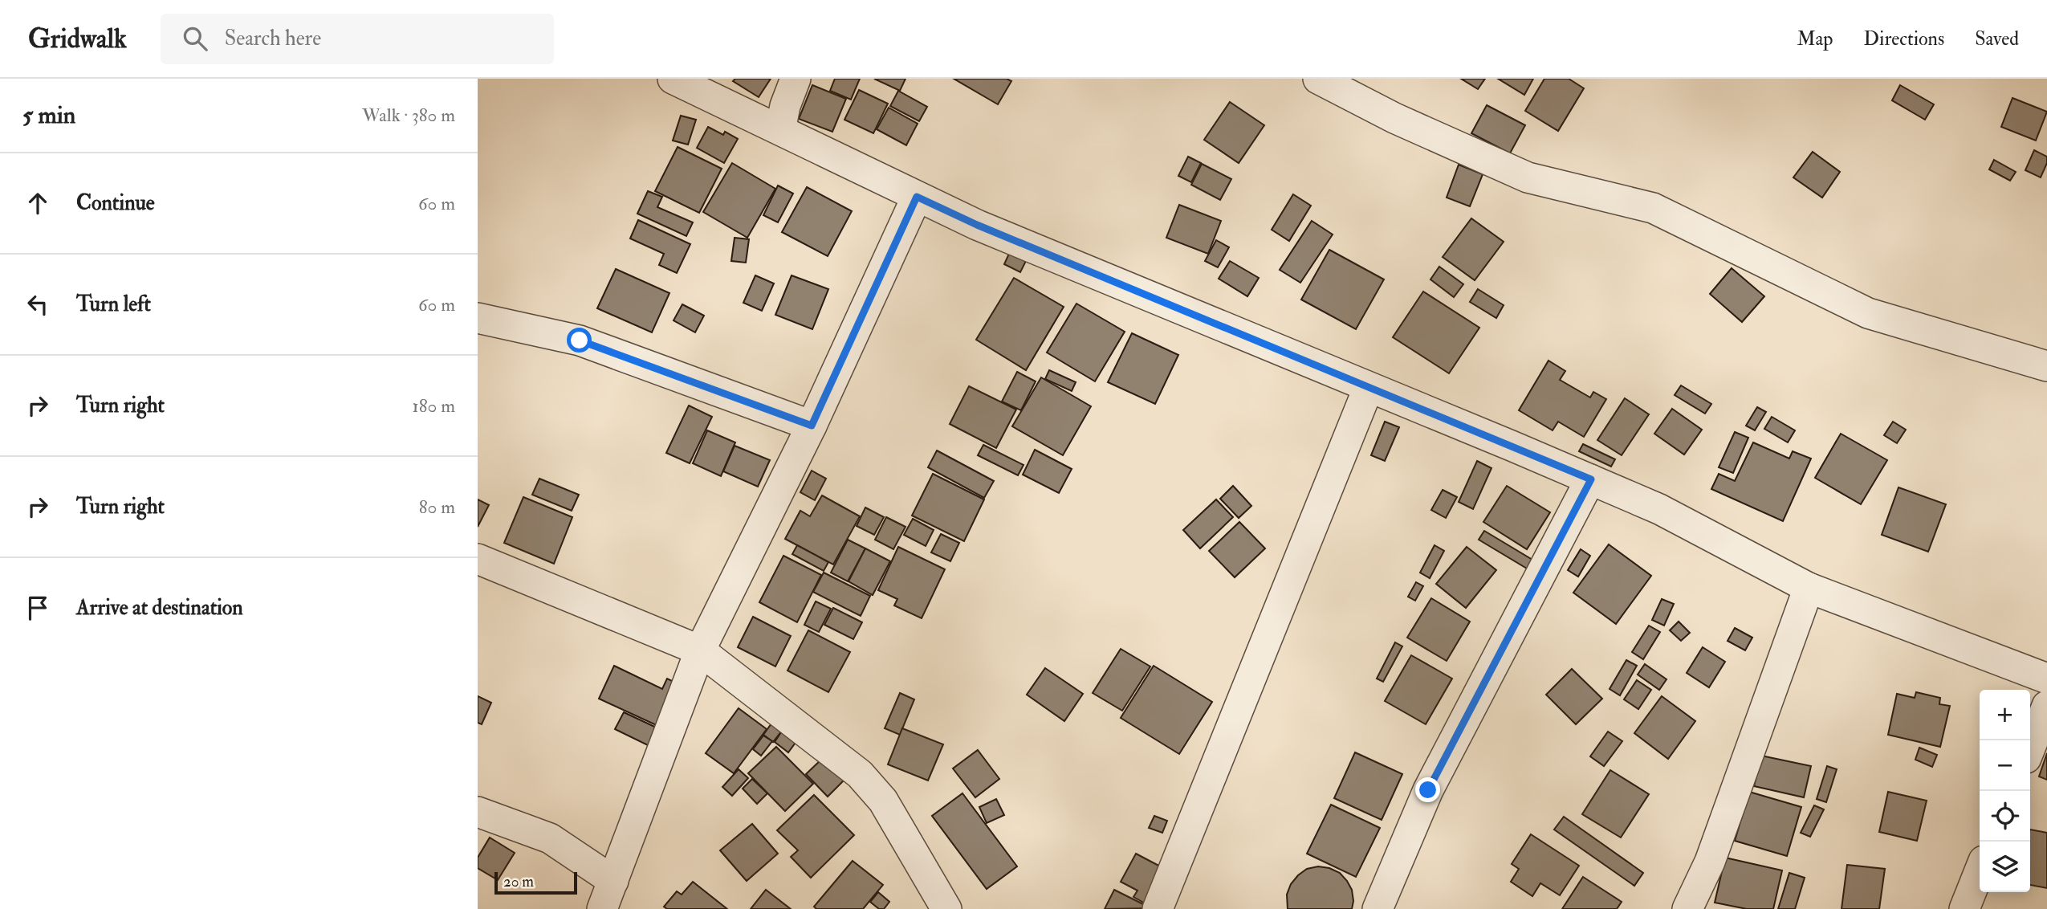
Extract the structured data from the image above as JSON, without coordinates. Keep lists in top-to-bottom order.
{
  "scale_bar": "20 m",
  "page": {
    "header": "Gridwalk",
    "search": "Search here",
    "nav": ["Map", "Directions", "Saved"],
    "heading": ["5 min", "Walk · 380 m"],
    "list": [
      ["Continue", "60 m"],
      ["Turn left", "60 m"],
      ["Turn right", "180 m"],
      ["Turn right", "80 m"],
      "Arrive at destination"
    ],
    "map_buttons": ["+", "−"],
    "scale": "20 m"
  }
}
